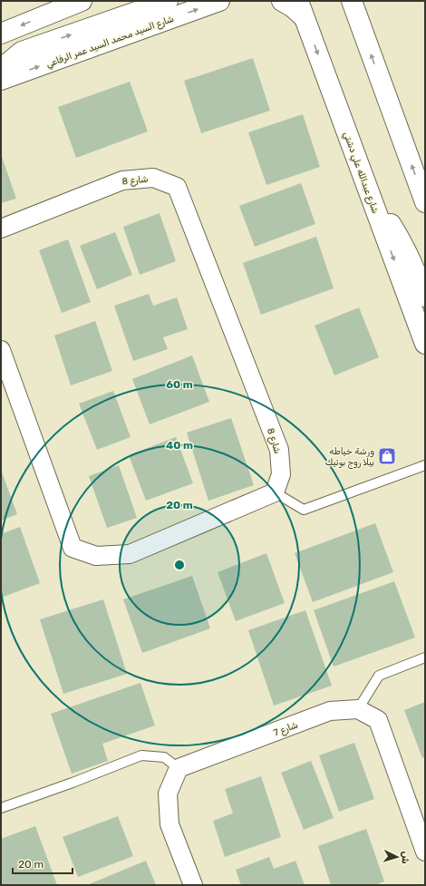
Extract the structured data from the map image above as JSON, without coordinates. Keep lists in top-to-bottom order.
{
  "streets": {
    "main road": ["شارع السيد محمد السيد عمر الرفاعي", "شارع عبدالله علي دشتي"],
    "street": ["شارع 8", "شارع 7"]
  },
  "places": {
    "shop": ["ورشة خياطه بيلا روج بوتيك"]
  },
  "scale_bar": "20 m",
  "north": "right",
  "rings": ["60 m", "40 m", "20 m"]
}
